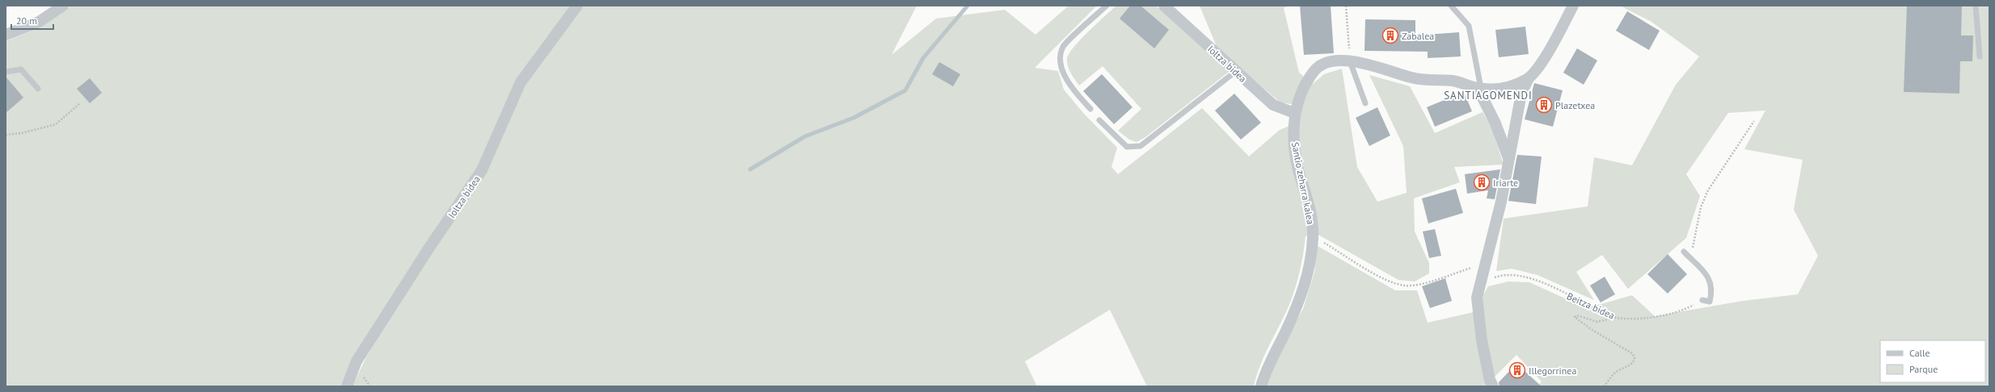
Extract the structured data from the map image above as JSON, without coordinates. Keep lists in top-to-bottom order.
{
  "streets": {
    "street": ["Ioltza bidea", "Santio zeharra kalea"],
    "path": ["Beitza bidea"]
  },
  "crossings": [
    ["Ioltza bidea", "Santio zeharra kalea"]
  ],
  "districts": ["SANTIAGOMENDI"],
  "places": {
    "building": [
      "Zabalea",
      "Plazetxea",
      "Iriarte",
      "Illegorrinea"
    ]
  },
  "legend": ["Calle", "Parque"],
  "scale_bar": "20 m"
}
